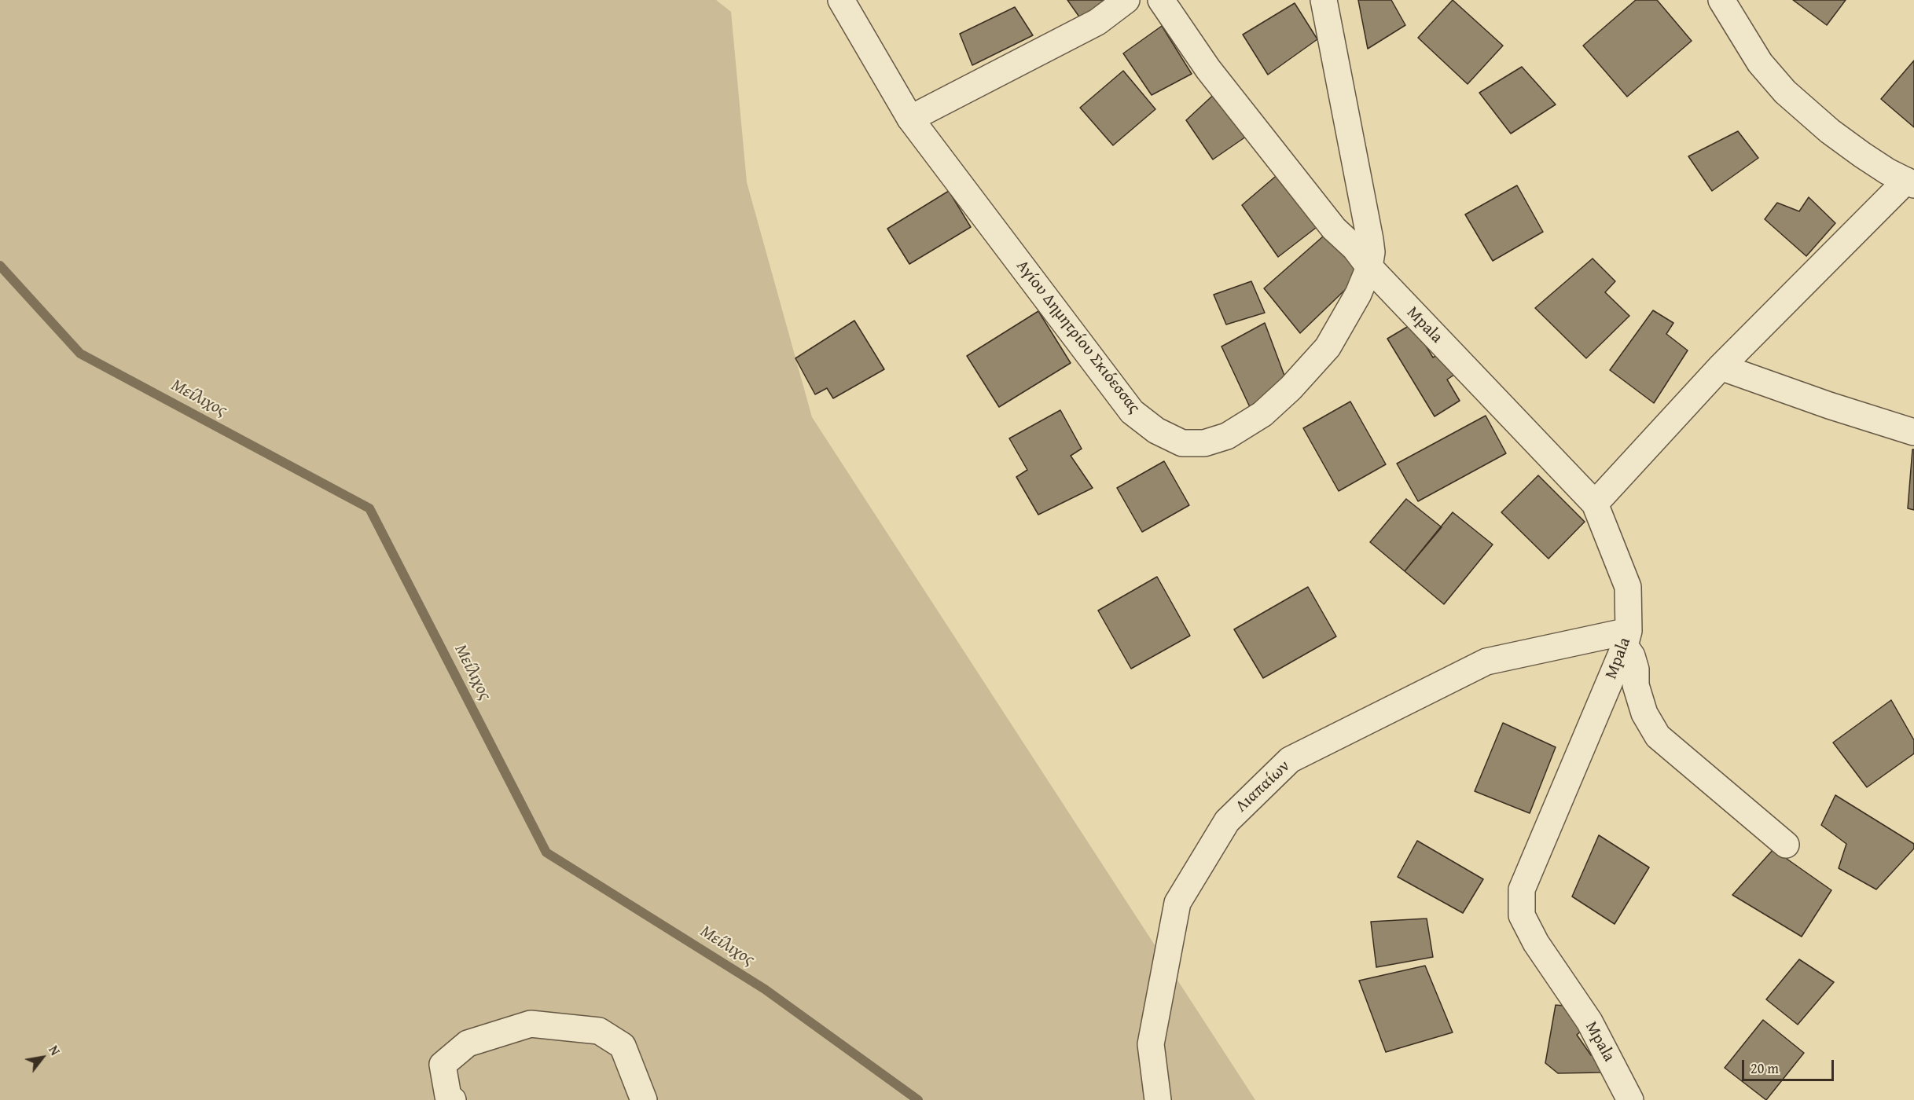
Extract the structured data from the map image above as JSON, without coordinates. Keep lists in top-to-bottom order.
{
  "streets": {
    "street": ["Mpala", "Αγίου Δημητρίου Σκιόεσσας", "Λιαπαίων"]
  },
  "crossings": [
    ["Mpala", "Αγίου Δημητρίου Σκιόεσσας"],
    ["Mpala", "Λιαπαίων"]
  ],
  "water": ["Μείλιχος"],
  "scale_bar": "20 m",
  "north": "top right"
}
